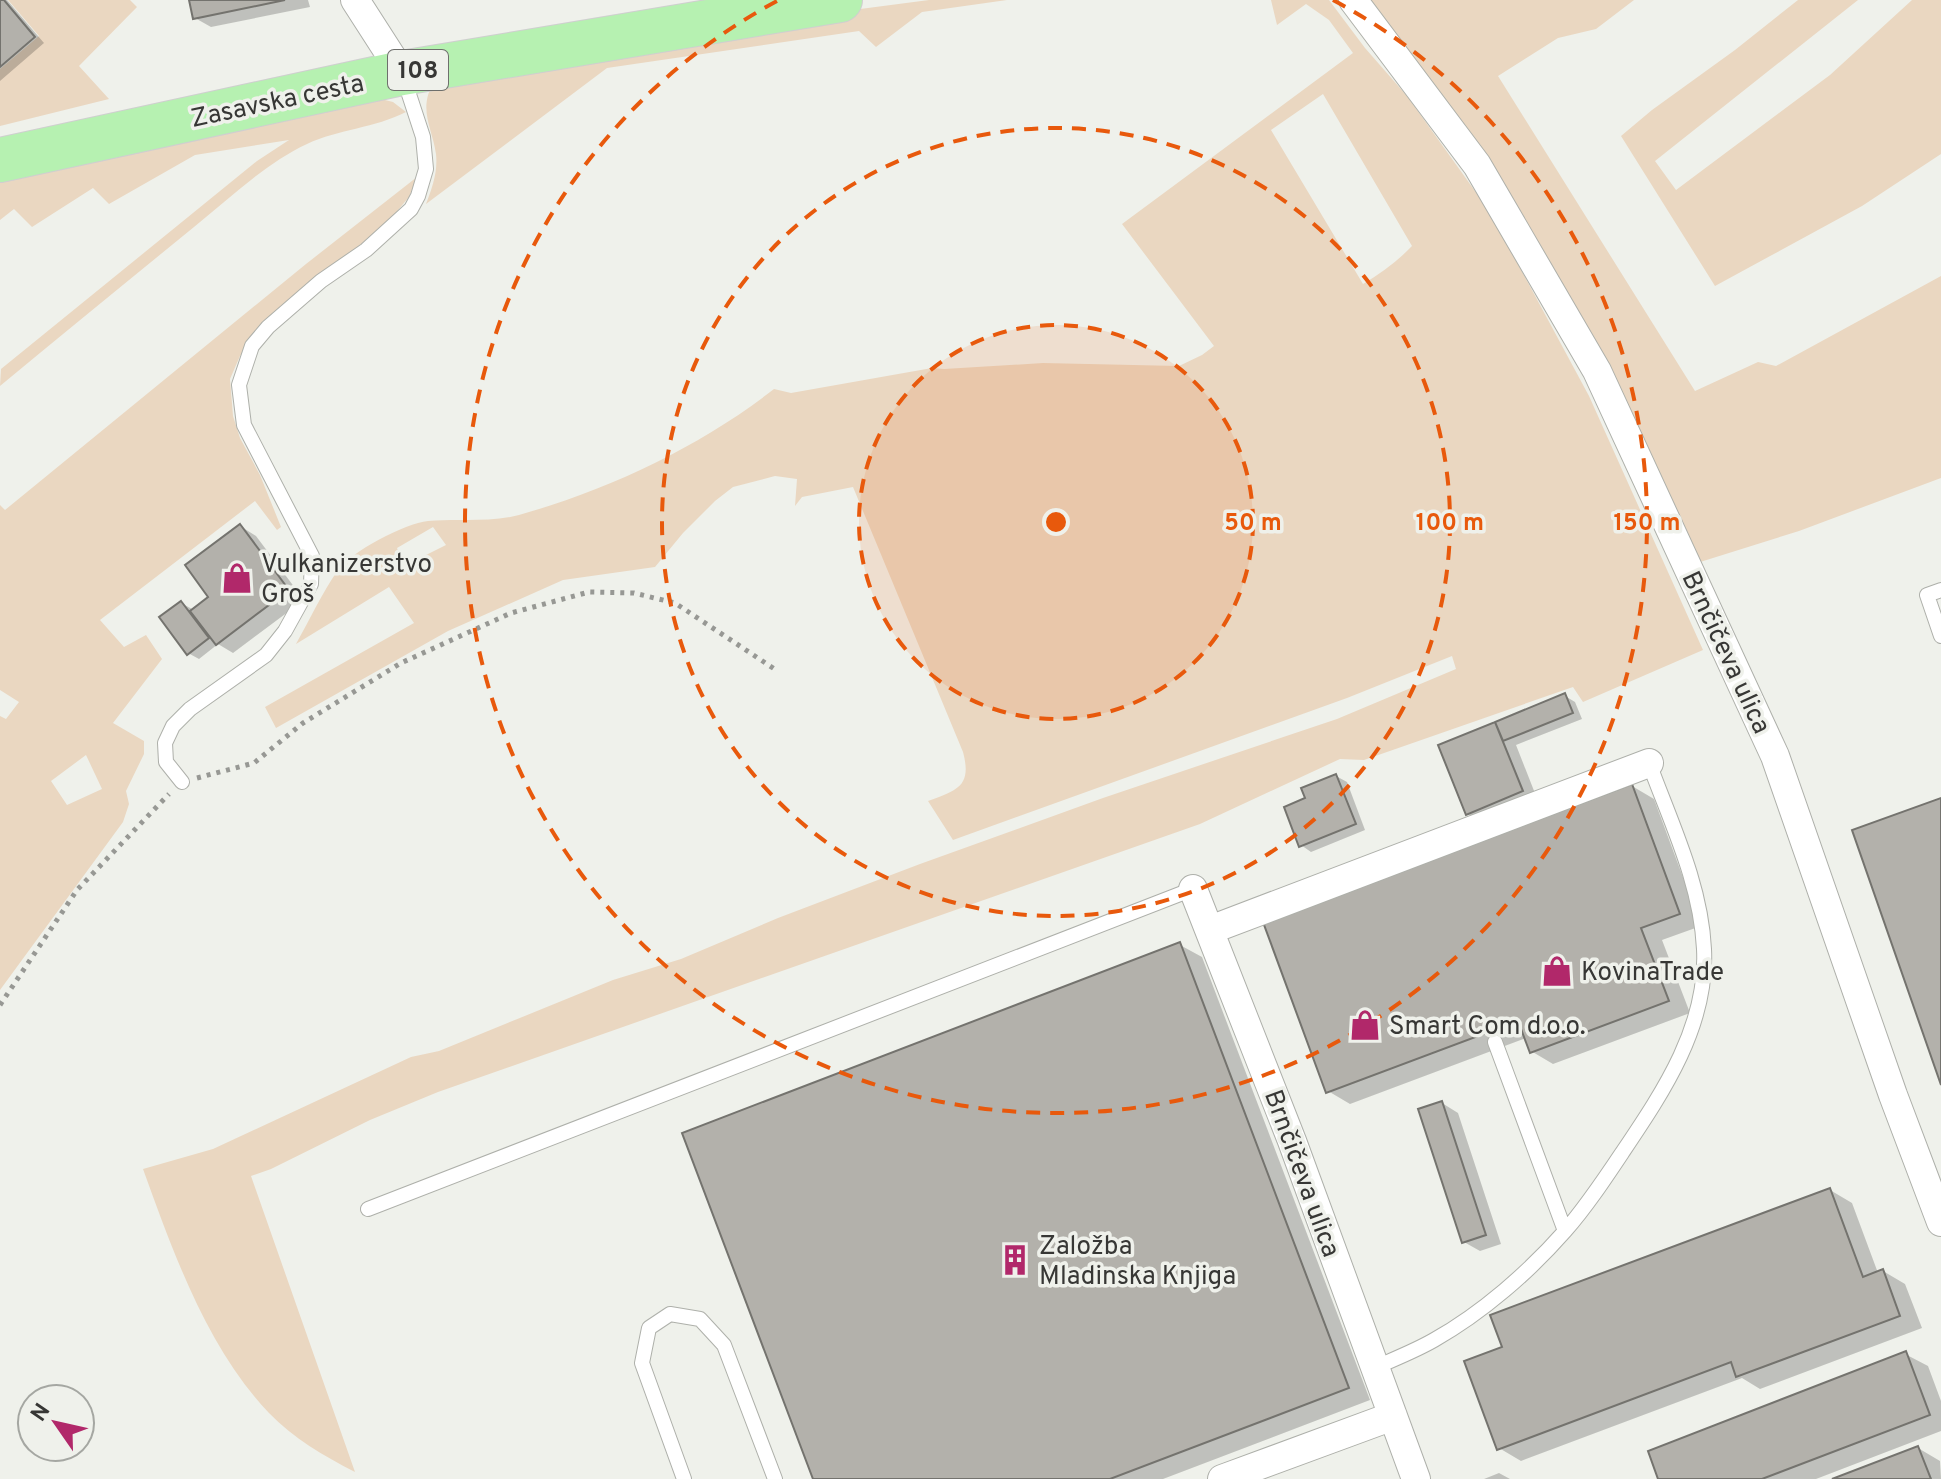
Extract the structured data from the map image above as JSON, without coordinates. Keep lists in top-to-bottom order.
{
  "streets": {
    "main road": ["108", "Zasavska cesta"],
    "street": ["Brnčičeva ulica"]
  },
  "places": {
    "shop": ["Vulkanizerstvo Groš", "KovinaTrade", "Smart Com d.o.o."],
    "building": ["Založba Mladinska Knjiga"]
  },
  "north": "top left",
  "rings": ["50 m", "100 m", "150 m"]
}
